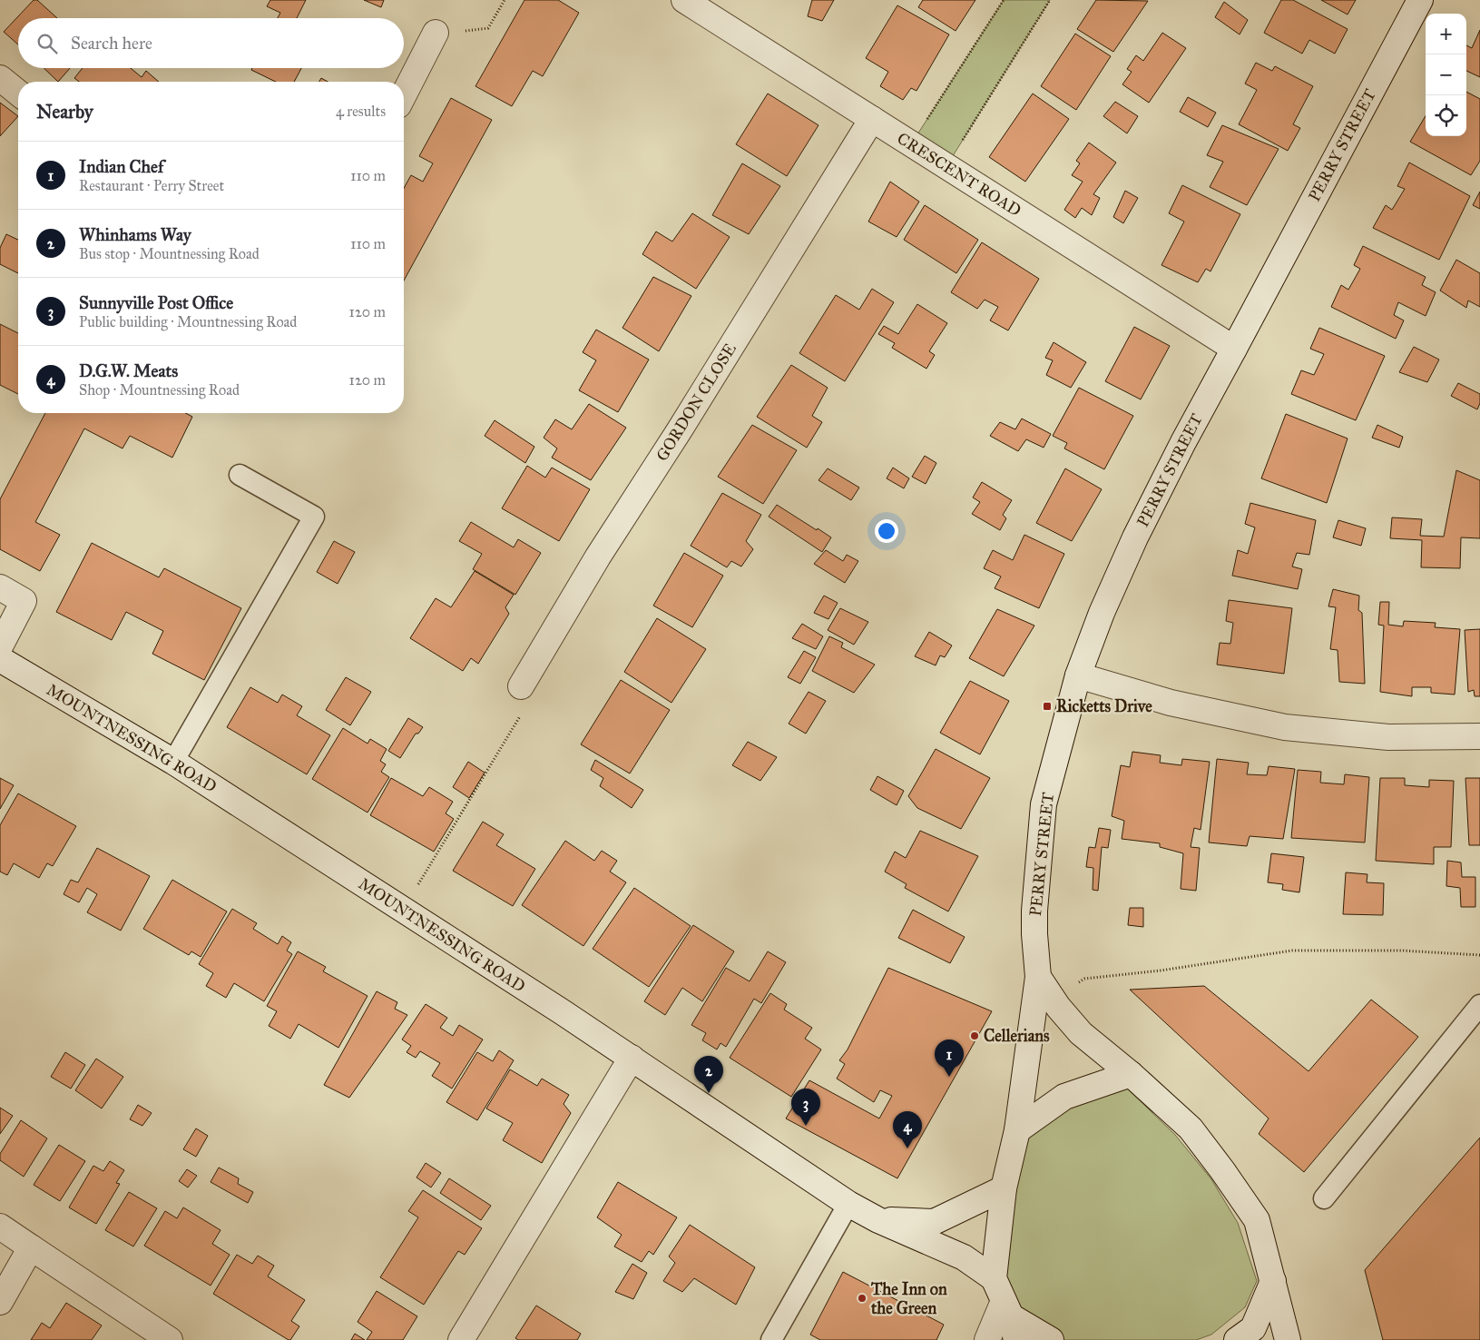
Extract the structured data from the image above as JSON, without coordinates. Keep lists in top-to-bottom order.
{
  "streets": {
    "street": [
      "PERRY STREET",
      "CRESCENT ROAD",
      "GORDON CLOSE",
      "MOUNTNESSING ROAD"
    ]
  },
  "crossings": [
    ["PERRY STREET", "CRESCENT ROAD"],
    ["CRESCENT ROAD", "GORDON CLOSE"]
  ],
  "places": {
    "transit": ["Ricketts Drive"],
    "other": ["Cellerians", "The Inn on the Green"]
  },
  "page": {
    "map_buttons": ["+", "−"],
    "search": "Search here",
    "heading": ["Nearby", "4 results"],
    "list": [
      {
        "mark": "1",
        "name": "Indian Chef",
        "note": "Restaurant · Perry Street",
        "value": "110 m"
      },
      {
        "mark": "2",
        "name": "Whinhams Way",
        "note": "Bus stop · Mountnessing Road",
        "value": "110 m"
      },
      {
        "mark": "3",
        "name": "Sunnyville Post Office",
        "note": "Public building · Mountnessing Road",
        "value": "120 m"
      },
      {
        "mark": "4",
        "name": "D.G.W. Meats",
        "note": "Shop · Mountnessing Road",
        "value": "120 m"
      }
    ],
    "pins": [
      "1",
      "2",
      "3",
      "4"
    ]
  }
}
